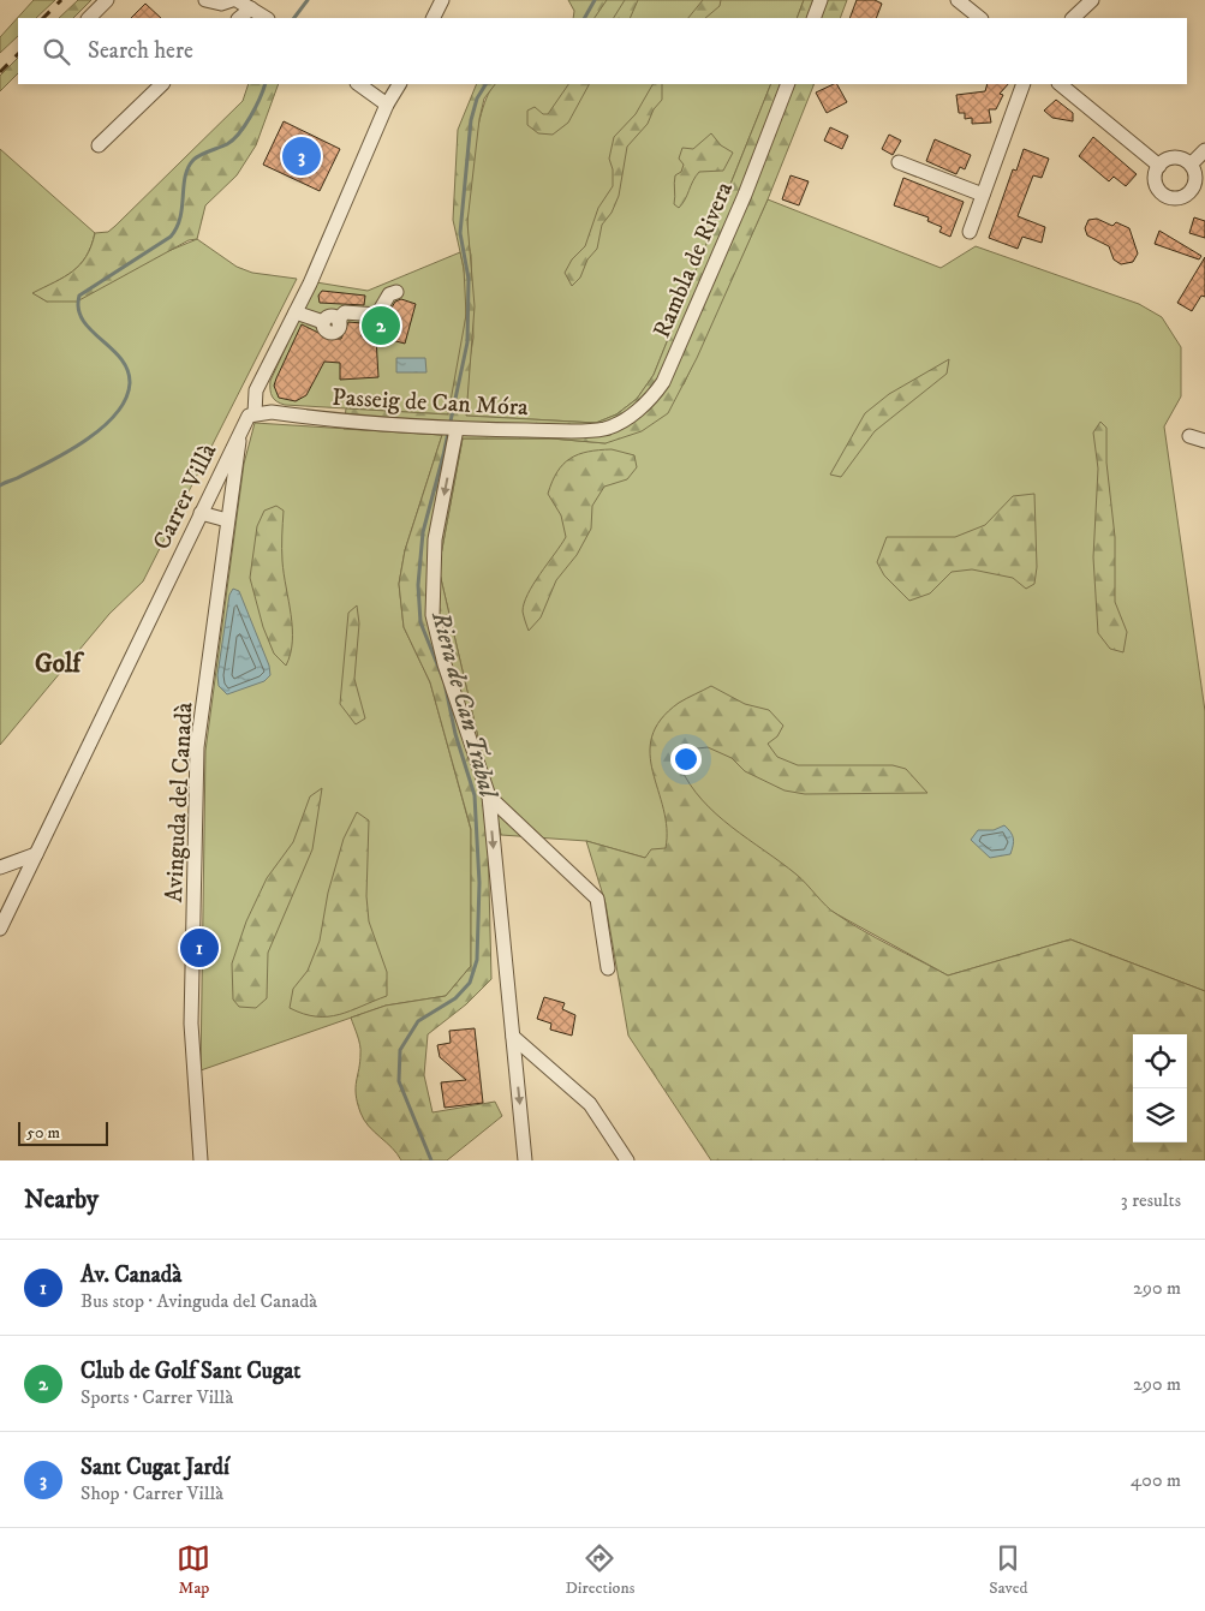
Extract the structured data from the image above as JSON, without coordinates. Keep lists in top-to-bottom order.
{
  "streets": {
    "street": [
      "Rambla de Rivera",
      "Passeig de Can Móra",
      "Carrer Villà",
      "Avinguda del Canadà"
    ]
  },
  "crossings": [
    ["Rambla de Rivera", "Passeig de Can Móra"],
    ["Passeig de Can Móra", "Carrer Villà"],
    ["Carrer Villà", "Avinguda del Canadà"]
  ],
  "districts": ["Golf"],
  "water": ["Riera de Can Trabal"],
  "scale_bar": "50 m",
  "page": {
    "search": "Search here",
    "pins": ["3", "2", "1"],
    "scale": "50 m",
    "heading": ["Nearby", "3 results"],
    "list": [
      {
        "mark": "1",
        "name": "Av. Canadà",
        "note": "Bus stop · Avinguda del Canadà",
        "value": "290 m"
      },
      {
        "mark": "2",
        "name": "Club de Golf Sant Cugat",
        "note": "Sports · Carrer Villà",
        "value": "290 m"
      },
      {
        "mark": "3",
        "name": "Sant Cugat Jardí",
        "note": "Shop · Carrer Villà",
        "value": "400 m"
      }
    ],
    "nav": ["Map", "Directions", "Saved"]
  }
}
